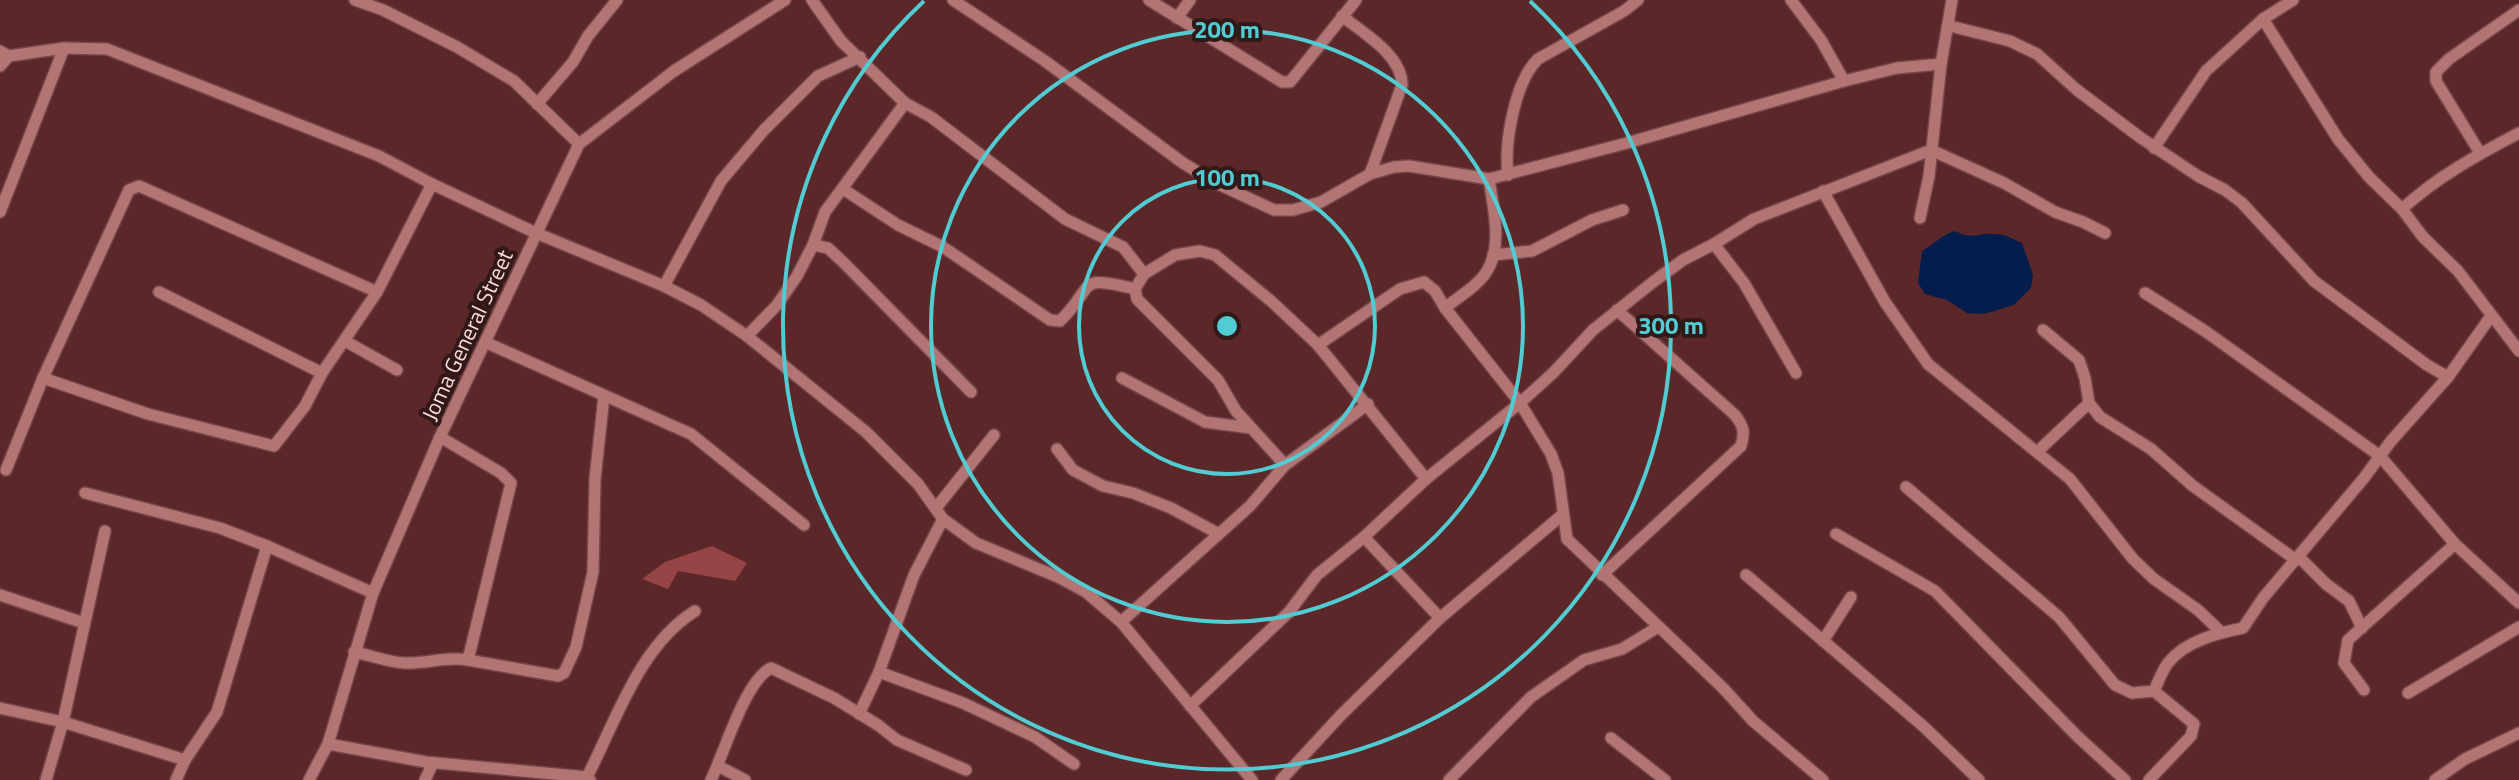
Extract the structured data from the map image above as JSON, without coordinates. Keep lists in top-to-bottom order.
{
  "streets": {
    "street": ["Joma General Street"]
  },
  "rings": ["200 m", "100 m", "300 m"]
}
